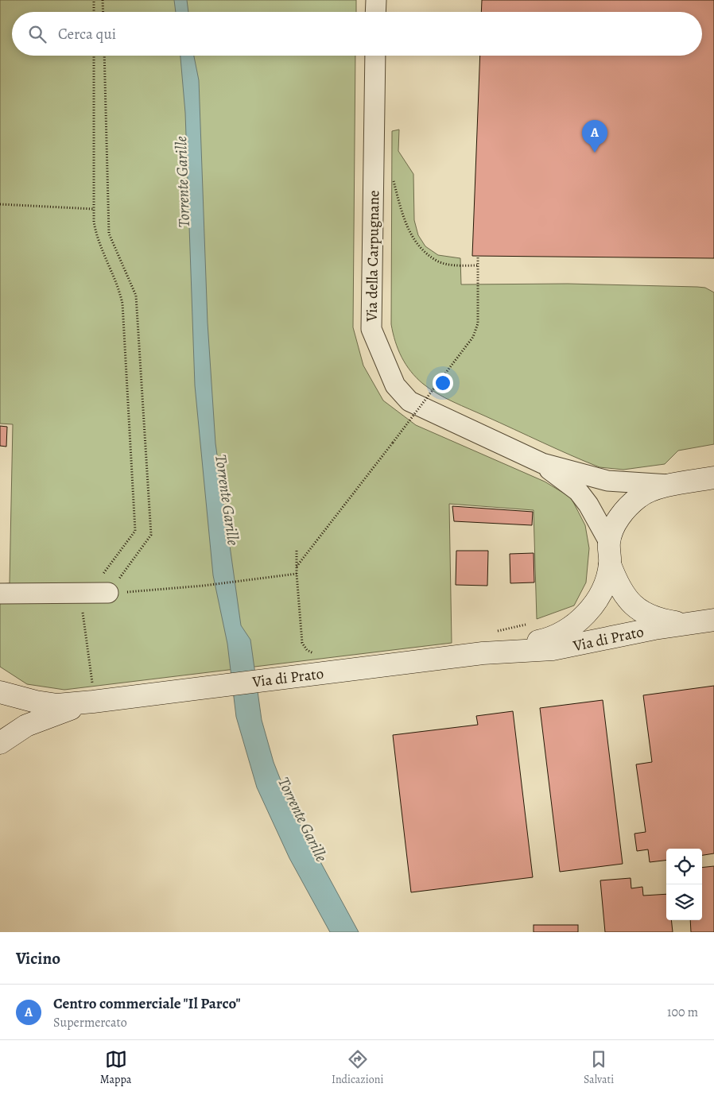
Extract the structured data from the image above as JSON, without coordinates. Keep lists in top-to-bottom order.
{
  "streets": {
    "main road": ["Via di Prato"],
    "street": ["Via della Carpugnane"]
  },
  "crossings": [
    ["Via della Carpugnane", "Via di Prato"]
  ],
  "water": ["Torrente Garille"],
  "page": {
    "search": "Cerca qui",
    "pins": "A",
    "heading": "Vicino",
    "list": [
      {
        "mark": "A",
        "name": "Centro commerciale \"Il Parco\"",
        "note": "Supermercato",
        "value": "100 m"
      }
    ],
    "nav": ["Mappa", "Indicazioni", "Salvati"]
  }
}
